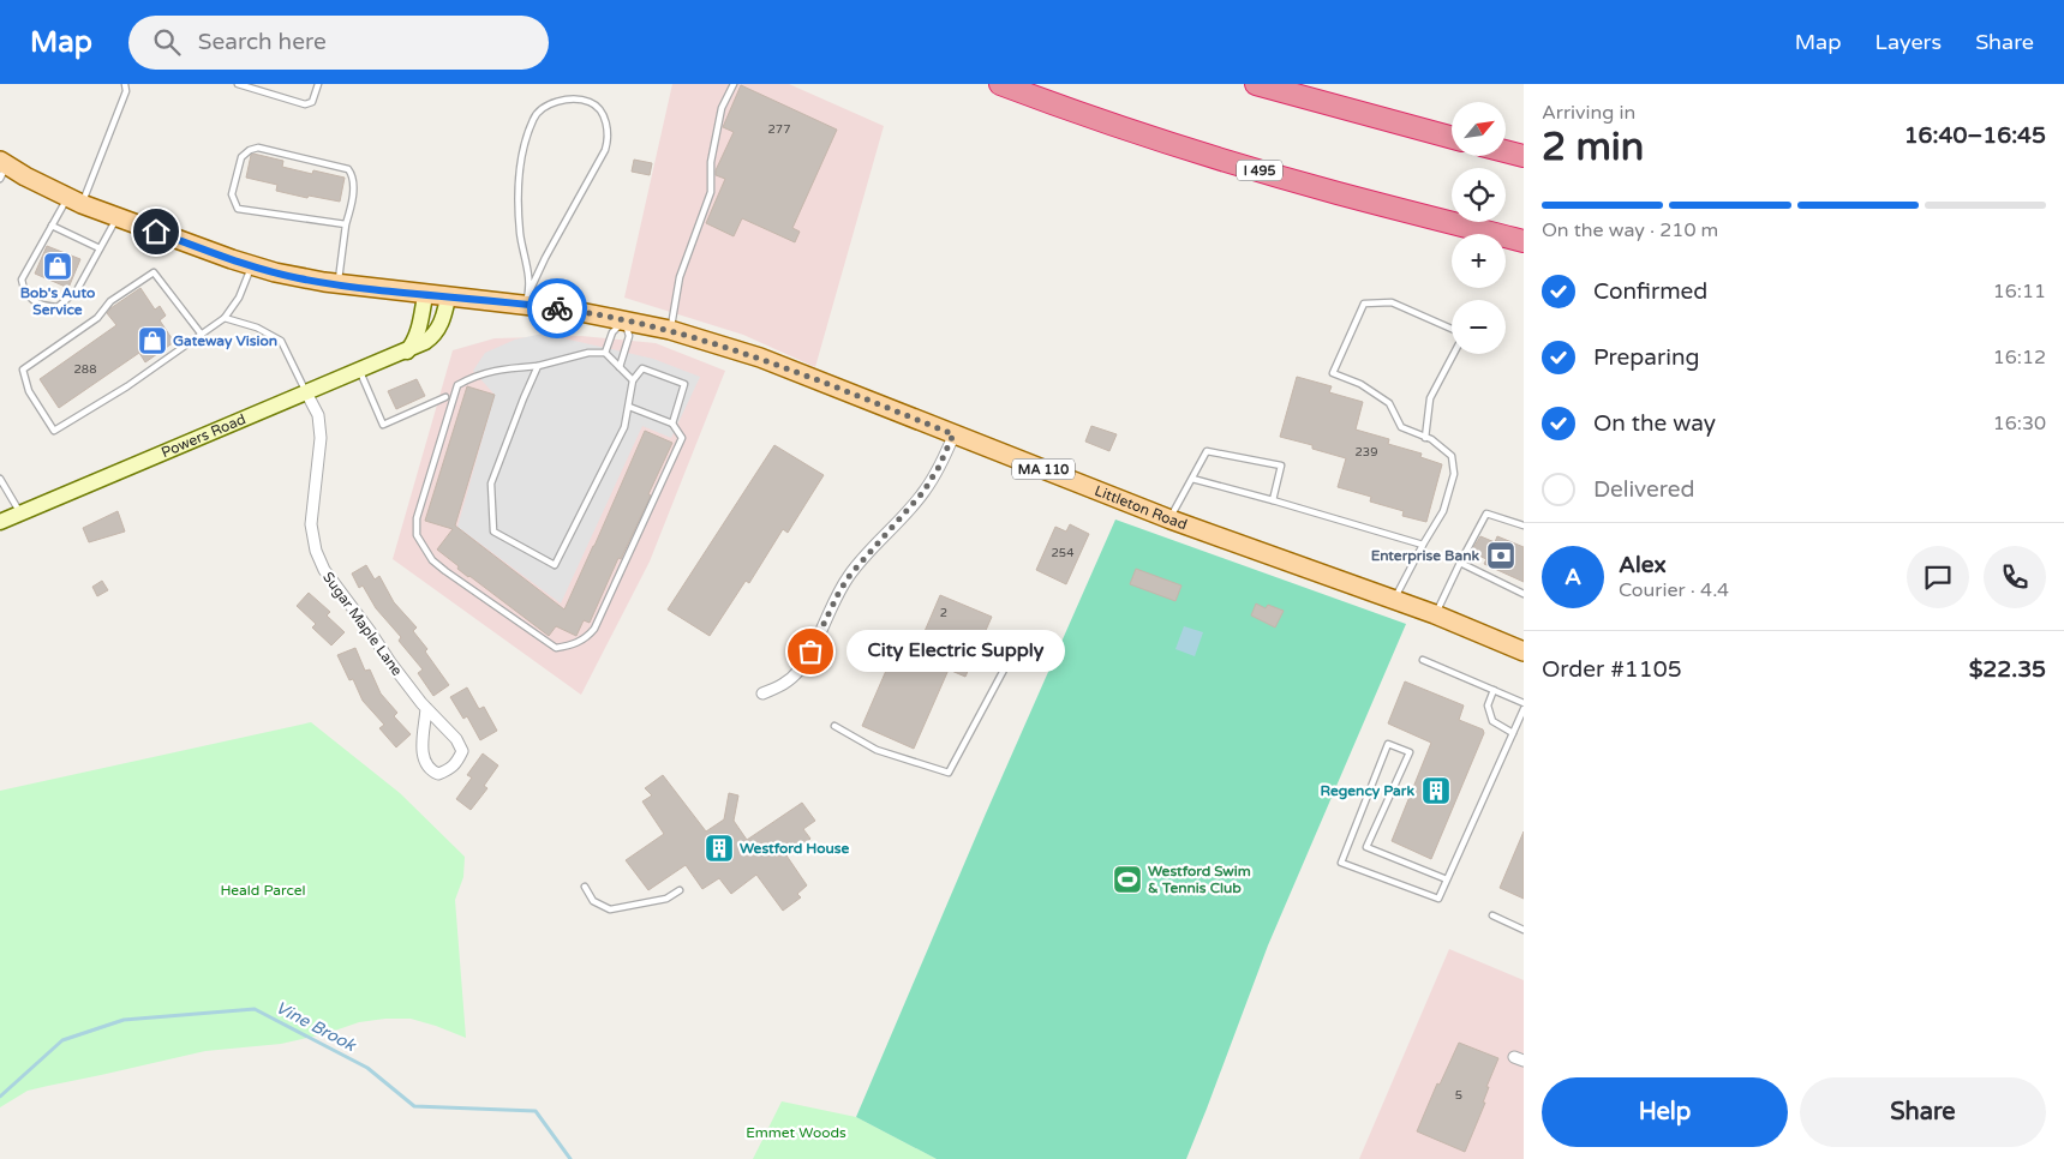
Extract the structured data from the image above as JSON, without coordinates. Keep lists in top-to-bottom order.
{
  "streets": {
    "highway": ["I 495"],
    "main road": ["Powers Road", "MA 110", "Littleton Road"],
    "street": ["Sugar Maple Lane"]
  },
  "crossings": [
    ["Powers Road", "Littleton Road"],
    ["Powers Road", "Sugar Maple Lane"]
  ],
  "water": ["Vine Brook"],
  "parks": ["Heald Parcel", "Emmet Woods"],
  "places": {
    "shop": ["Bob's Auto Service", "Gateway Vision"],
    "bank": ["Enterprise Bank"],
    "other": ["City Electric Supply"],
    "building": ["Regency Park", "Westford House"],
    "sports": ["Westford Swim & Tennis Club"]
  },
  "house_numbers": [
    "277",
    "288",
    "239",
    "254",
    "2",
    "5"
  ],
  "north": "top right",
  "page": {
    "header": "Map",
    "search": "Search here",
    "nav": ["Map", "Layers", "Share"],
    "heading": ["2 min", "Arriving in", "16:40–16:45"],
    "panel": [
      "Alex",
      "Courier · 4.4",
      "Order #1105",
      "$22.35"
    ],
    "map_buttons": ["+", "−"],
    "bar": "On the way · 210 m",
    "list": [
      ["Confirmed", "16:11"],
      ["Preparing", "16:12"],
      ["On the way", "16:30"],
      "Delivered"
    ],
    "round": "A",
    "bubble": "City Electric Supply",
    "buttons": ["Help", "Share"]
  }
}
